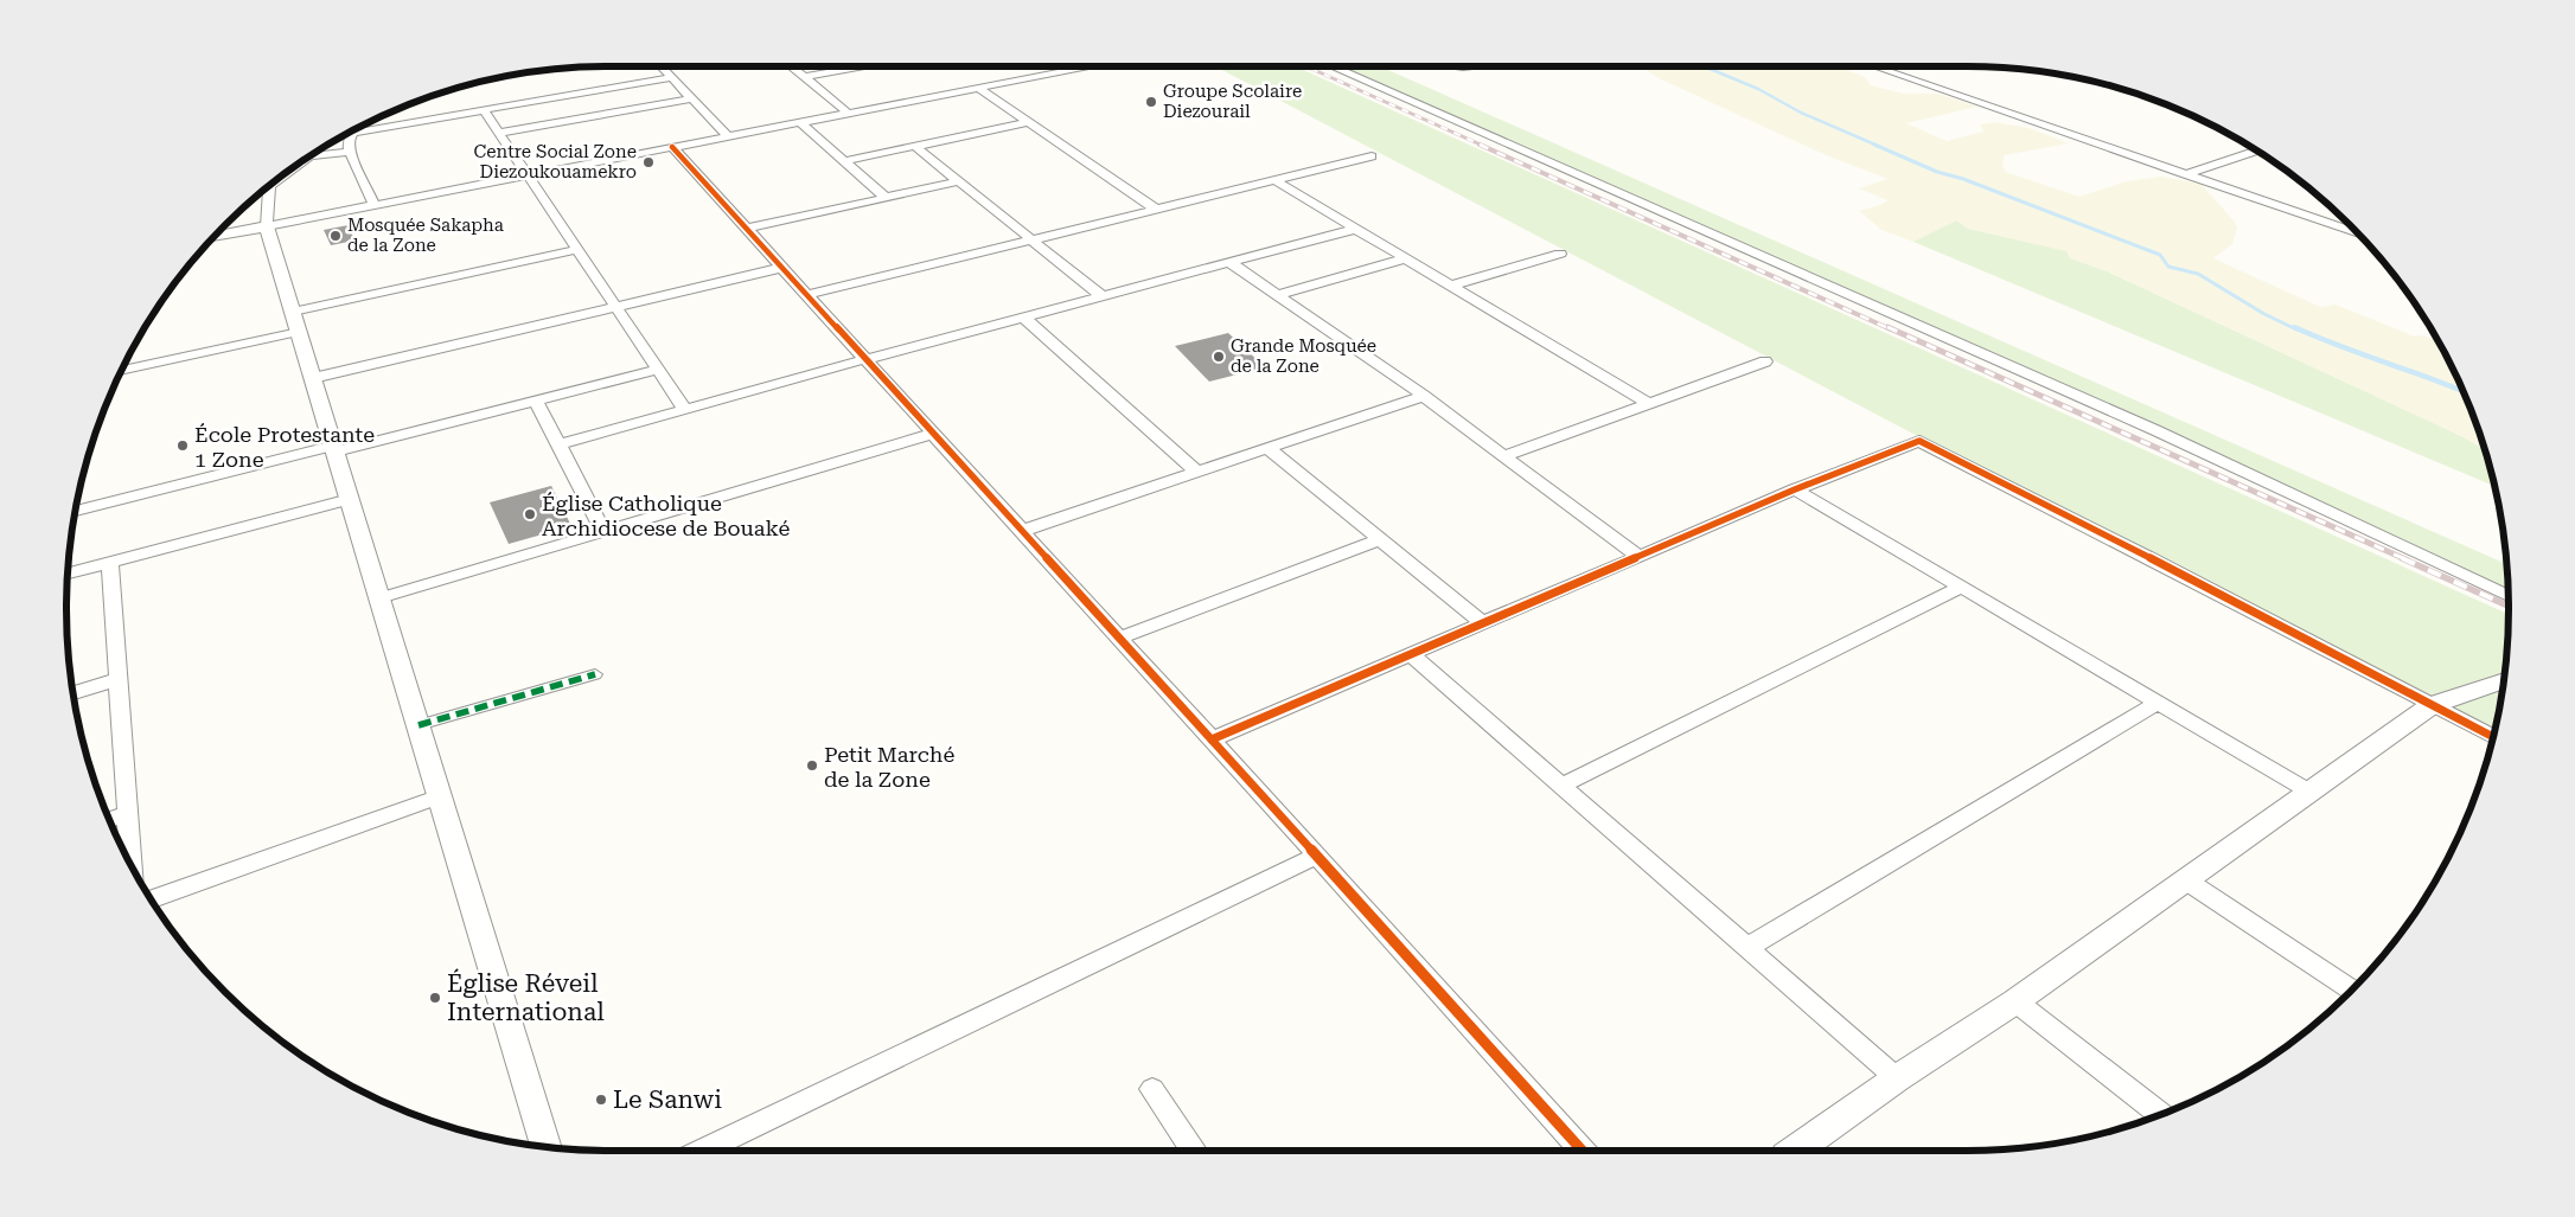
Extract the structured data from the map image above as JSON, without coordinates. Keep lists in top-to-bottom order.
{
  "places": [
    "Groupe Scolaire Diezourail",
    "Centre Social Zone Diezoukouamekro",
    "Mosquée Sakapha de la Zone",
    "Grande Mosquée de la Zone",
    "École Protestante 1 Zone",
    "Église Catholique Archidiocese de Bouaké",
    "Petit Marché de la Zone",
    "Église Réveil International",
    "Le Sanwi"
  ]
}
